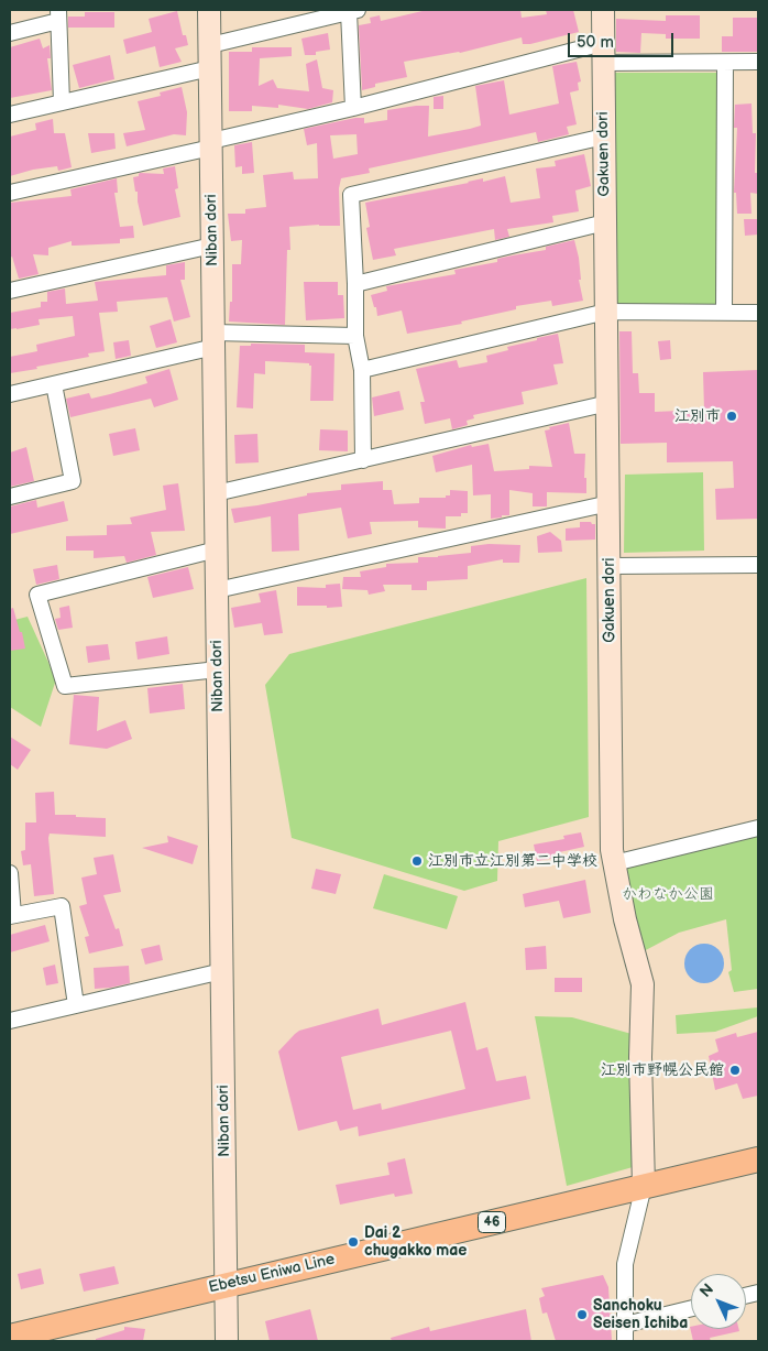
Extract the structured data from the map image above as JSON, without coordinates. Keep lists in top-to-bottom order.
{
  "streets": {
    "main road": ["46", "Ebetsu Eniwa Line"],
    "street": ["Gakuen dori", "Niban dori"]
  },
  "crossings": [
    ["Gakuen dori", "Ebetsu Eniwa Line"],
    ["Niban dori", "Ebetsu Eniwa Line"]
  ],
  "parks": ["かわなか公園"],
  "places": [
    "江別市",
    "江別市立江別第二中学校",
    "江別市野幌公民館",
    "Dai 2 chugakko mae",
    "Sanchoku Seisen Ichiba"
  ],
  "scale_bar": "50 m",
  "north": "top left"
}
